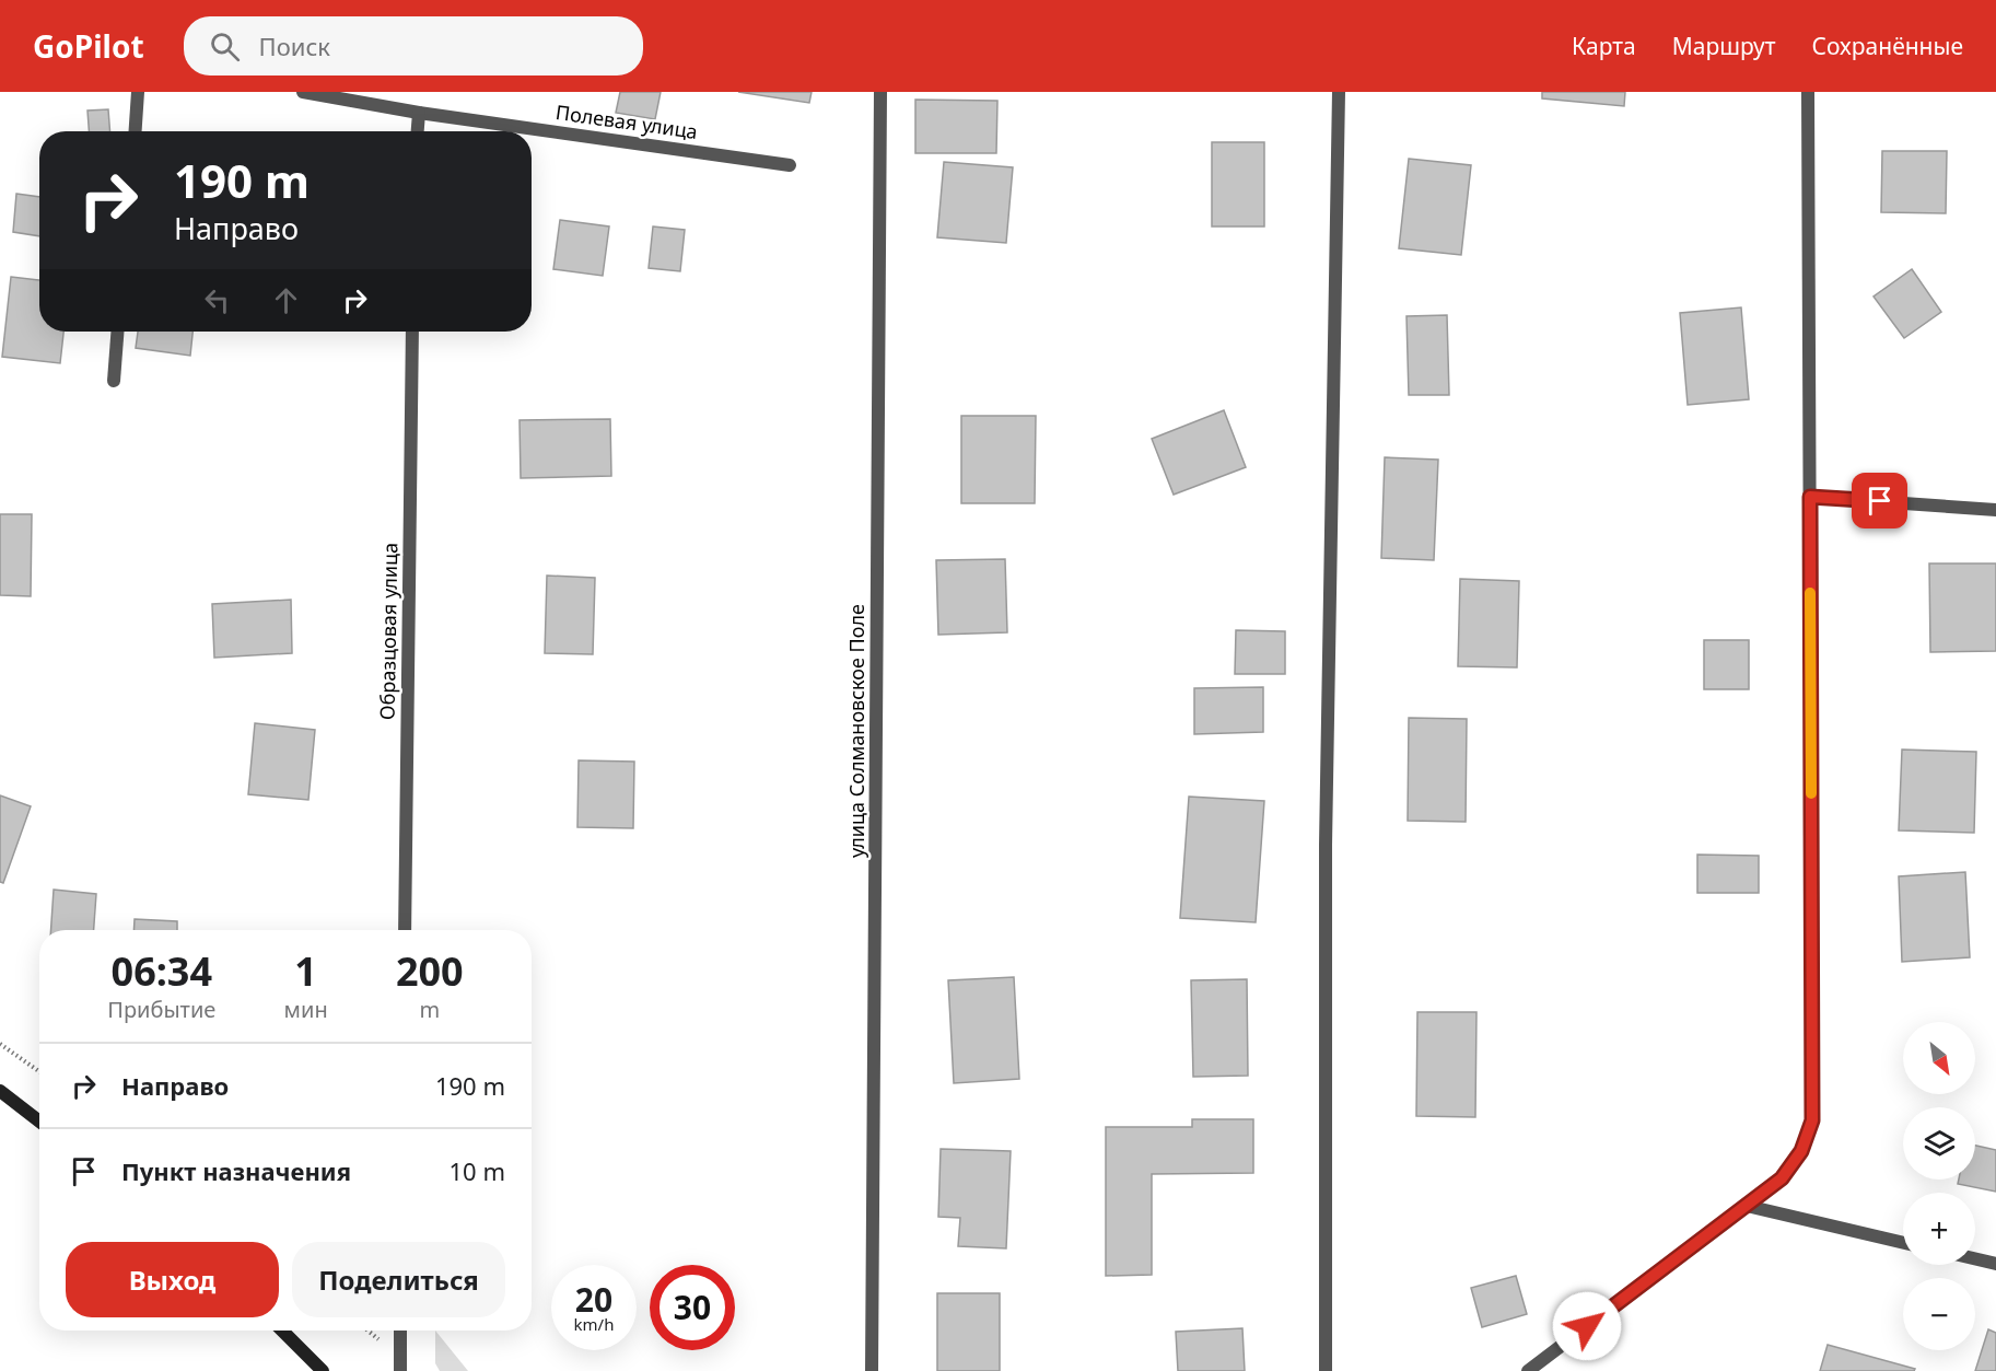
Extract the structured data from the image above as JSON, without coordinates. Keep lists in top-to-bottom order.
{
  "streets": {
    "street": ["Полевая улица", "Образцовая улица", "улица Солмановское Поле"]
  },
  "north": "bottom right",
  "page": {
    "header": "GoPilot",
    "search": "Поиск",
    "nav": ["Карта", "Маршрут", "Сохранённые"],
    "turn": ["190 m", "Направо"],
    "eta": [
      "06:34",
      "Прибытие",
      "1",
      "мин",
      "200",
      "m"
    ],
    "map_buttons": ["+", "−"],
    "list": [
      {
        "name": "Направо",
        "value": "190 m"
      },
      {
        "name": "Пункт назначения",
        "value": "10 m"
      }
    ],
    "buttons": ["Выход", "Поделиться"],
    "speed": "20 km/h",
    "limit": "30"
  }
}
